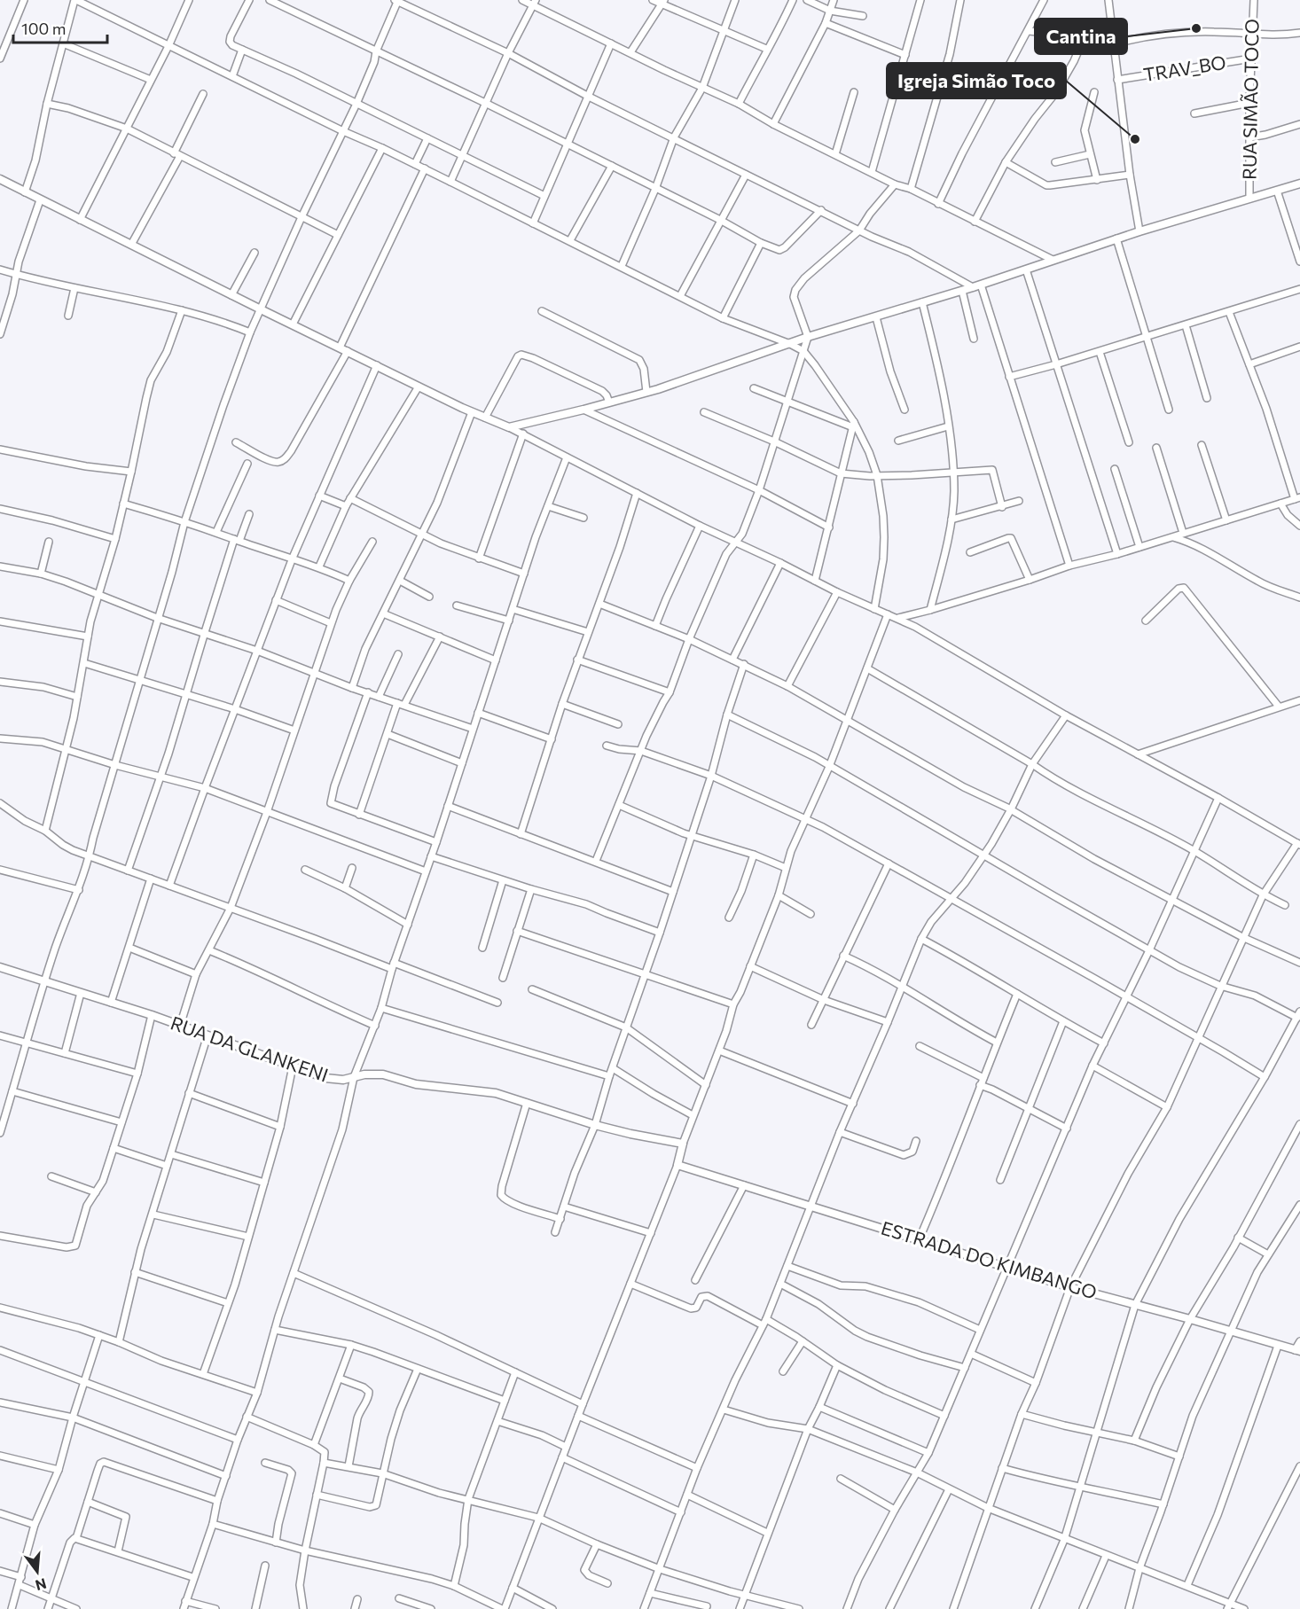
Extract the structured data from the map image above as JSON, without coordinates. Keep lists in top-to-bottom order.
{
  "streets": {
    "street": [
      "TRAV_BO",
      "RUA SIMÃO TOCO",
      "RUA DA GLANKENI",
      "ESTRADA DO KIMBANGO"
    ]
  },
  "crossings": [
    ["TRAV_BO", "RUA SIMÃO TOCO"]
  ],
  "places": ["Cantina", "Igreja Simão Toco"],
  "scale_bar": "100 m",
  "north": "bottom"
}
